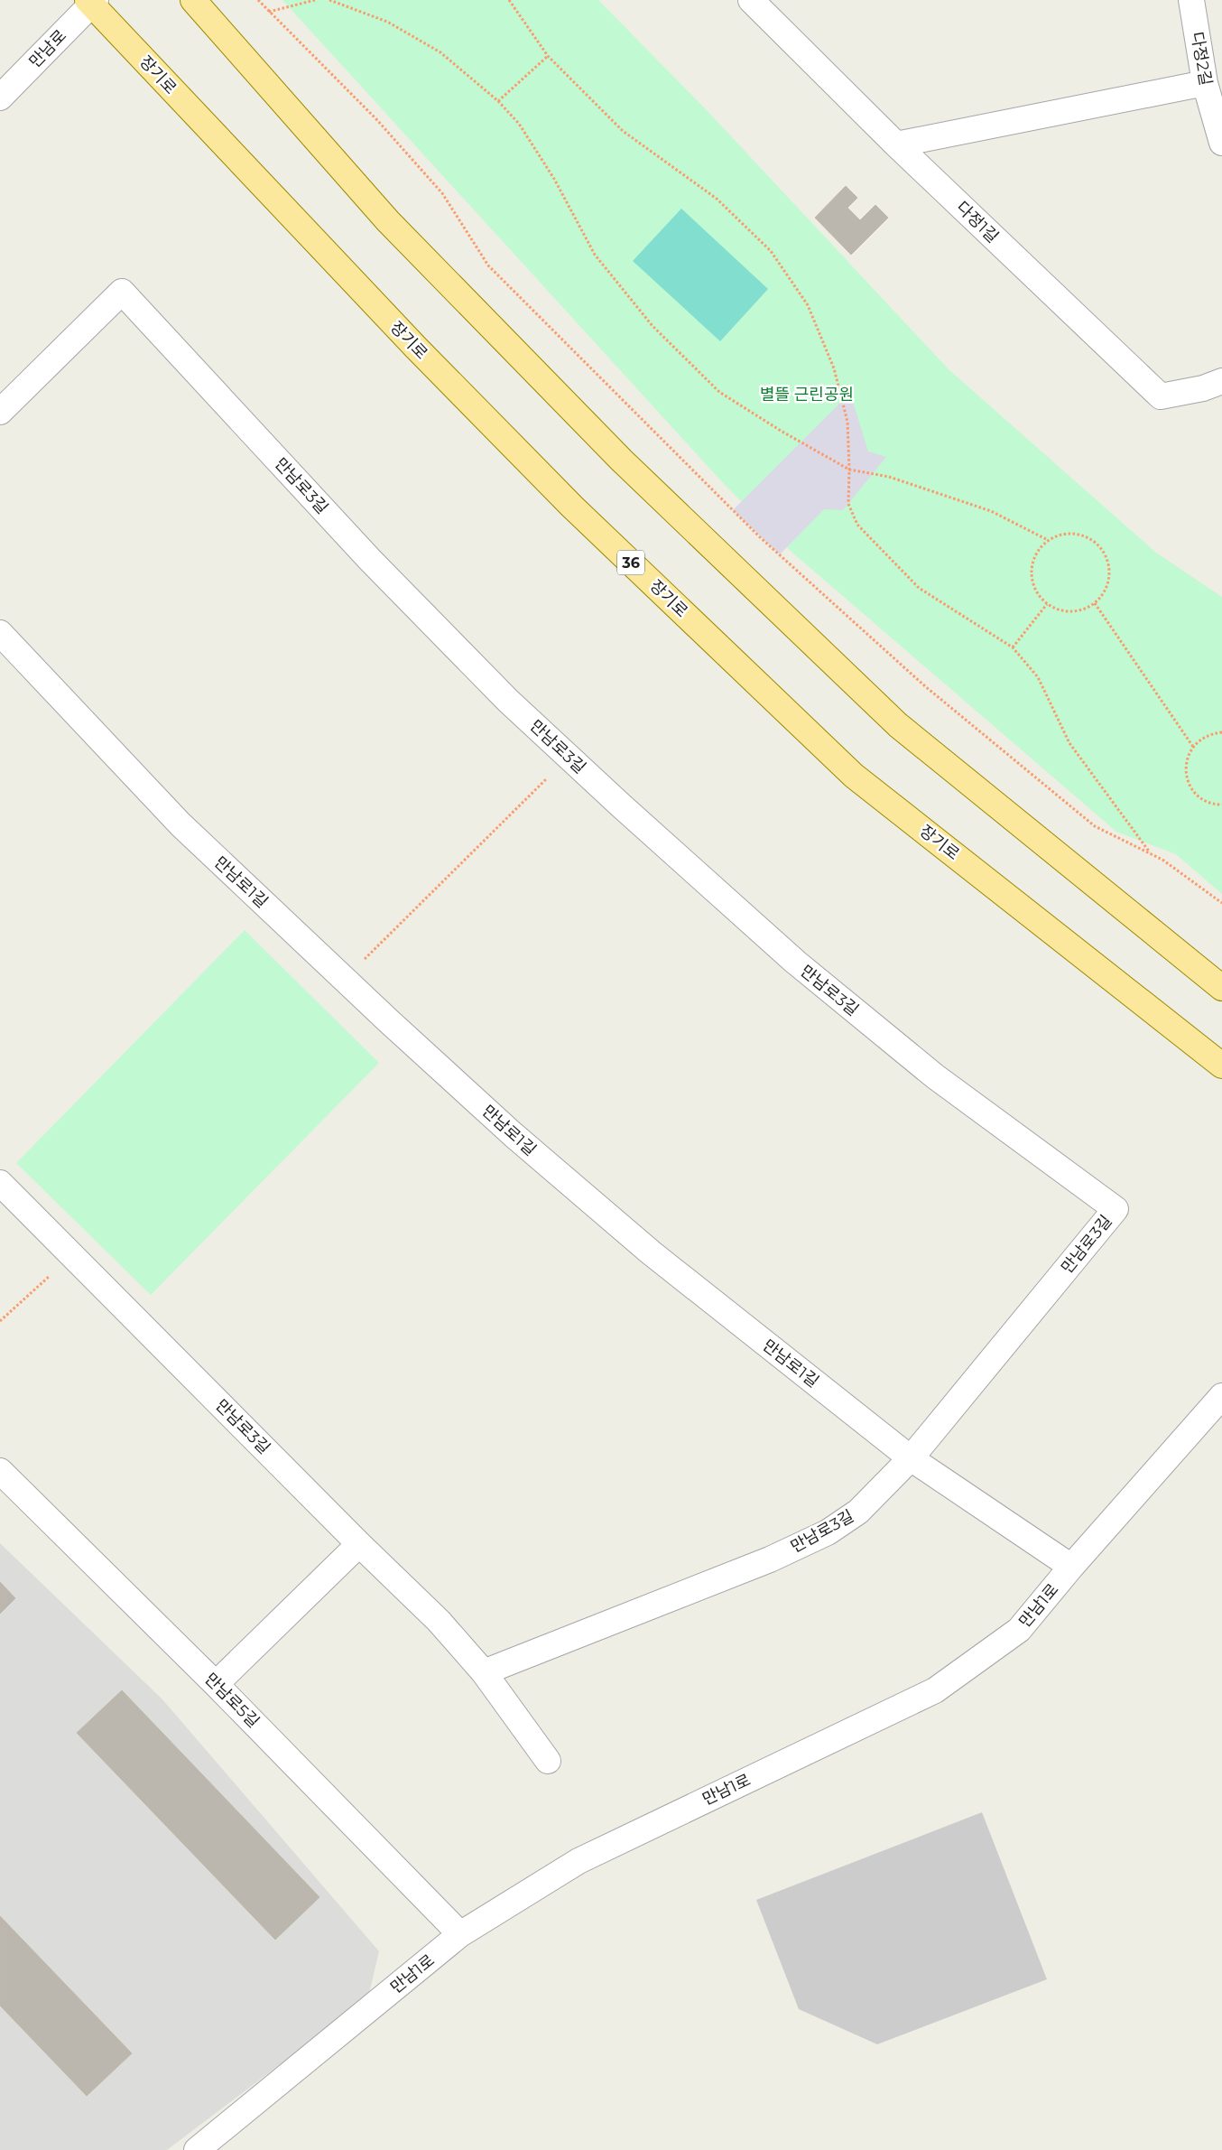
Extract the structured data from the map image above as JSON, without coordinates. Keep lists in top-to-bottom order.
{
  "streets": {
    "main road": ["장기로", "36"],
    "street": [
      "만남로",
      "다정2길",
      "다정1길",
      "만남로3길",
      "만남로1길",
      "만남1로",
      "만남로5길"
    ]
  },
  "crossings": [
    ["만남로", "장기로"],
    ["만남로3길", "만남로1길"],
    ["만남로1길", "만남1로"],
    ["만남1로", "만남로5길"]
  ],
  "parks": ["별뜰 근린공원"]
}
